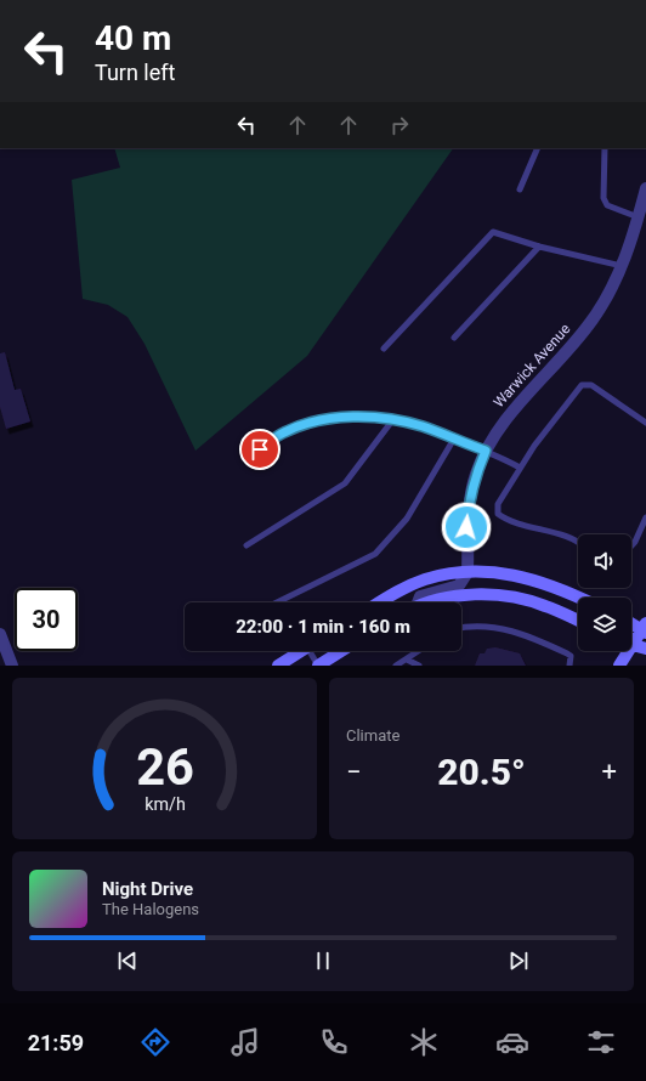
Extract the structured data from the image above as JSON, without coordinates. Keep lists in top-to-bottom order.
{
  "streets": {
    "street": ["Warwick Avenue"]
  },
  "page": {
    "turn": ["40 m", "Turn left"],
    "limit": "30",
    "trip": "22:00 · 1 min · 160 m",
    "tile": "Climate",
    "heat": ["−", "20.5°", "+"],
    "song": ["Night Drive", "The Halogens"],
    "tabs": "21:59",
    "gauge": ["26", "km/h"]
  }
}
